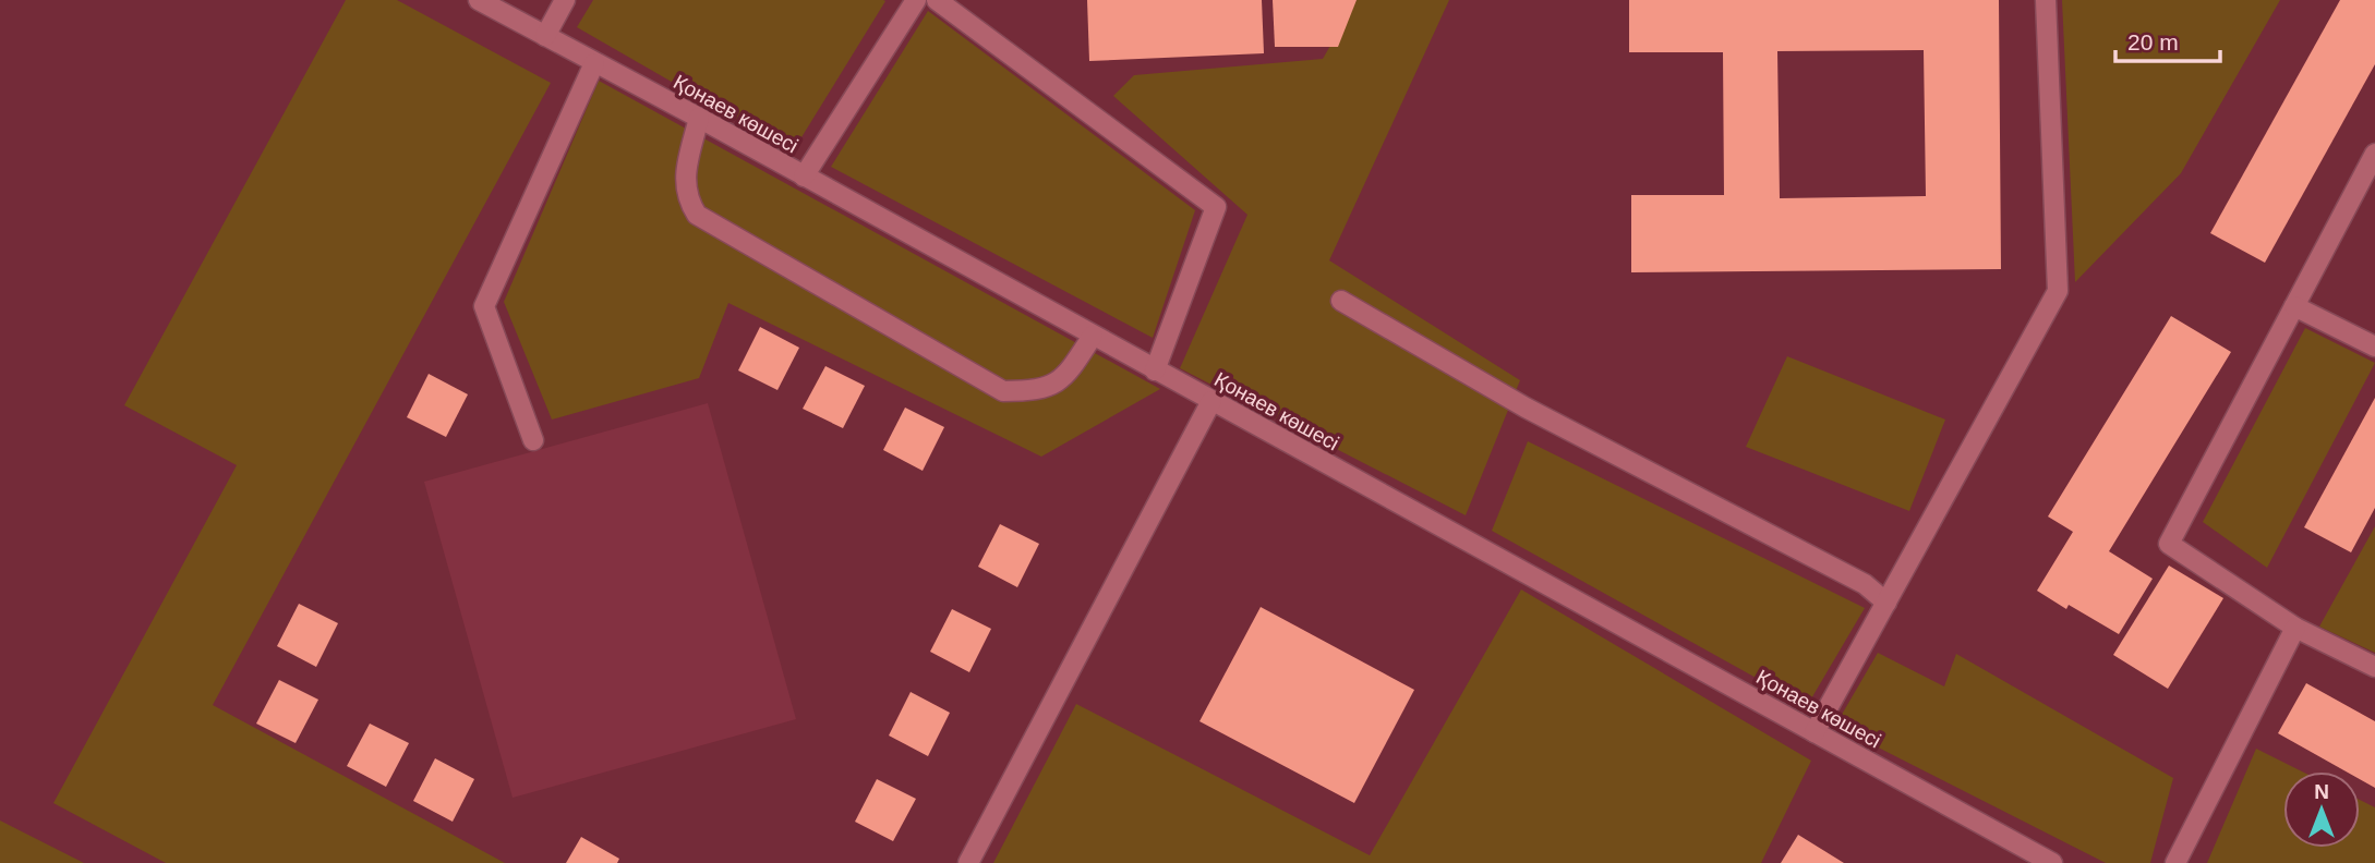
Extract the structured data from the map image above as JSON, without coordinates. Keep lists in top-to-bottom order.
{
  "streets": {
    "street": ["Қонаев көшесі"]
  },
  "scale_bar": "20 m",
  "north": "top"
}
